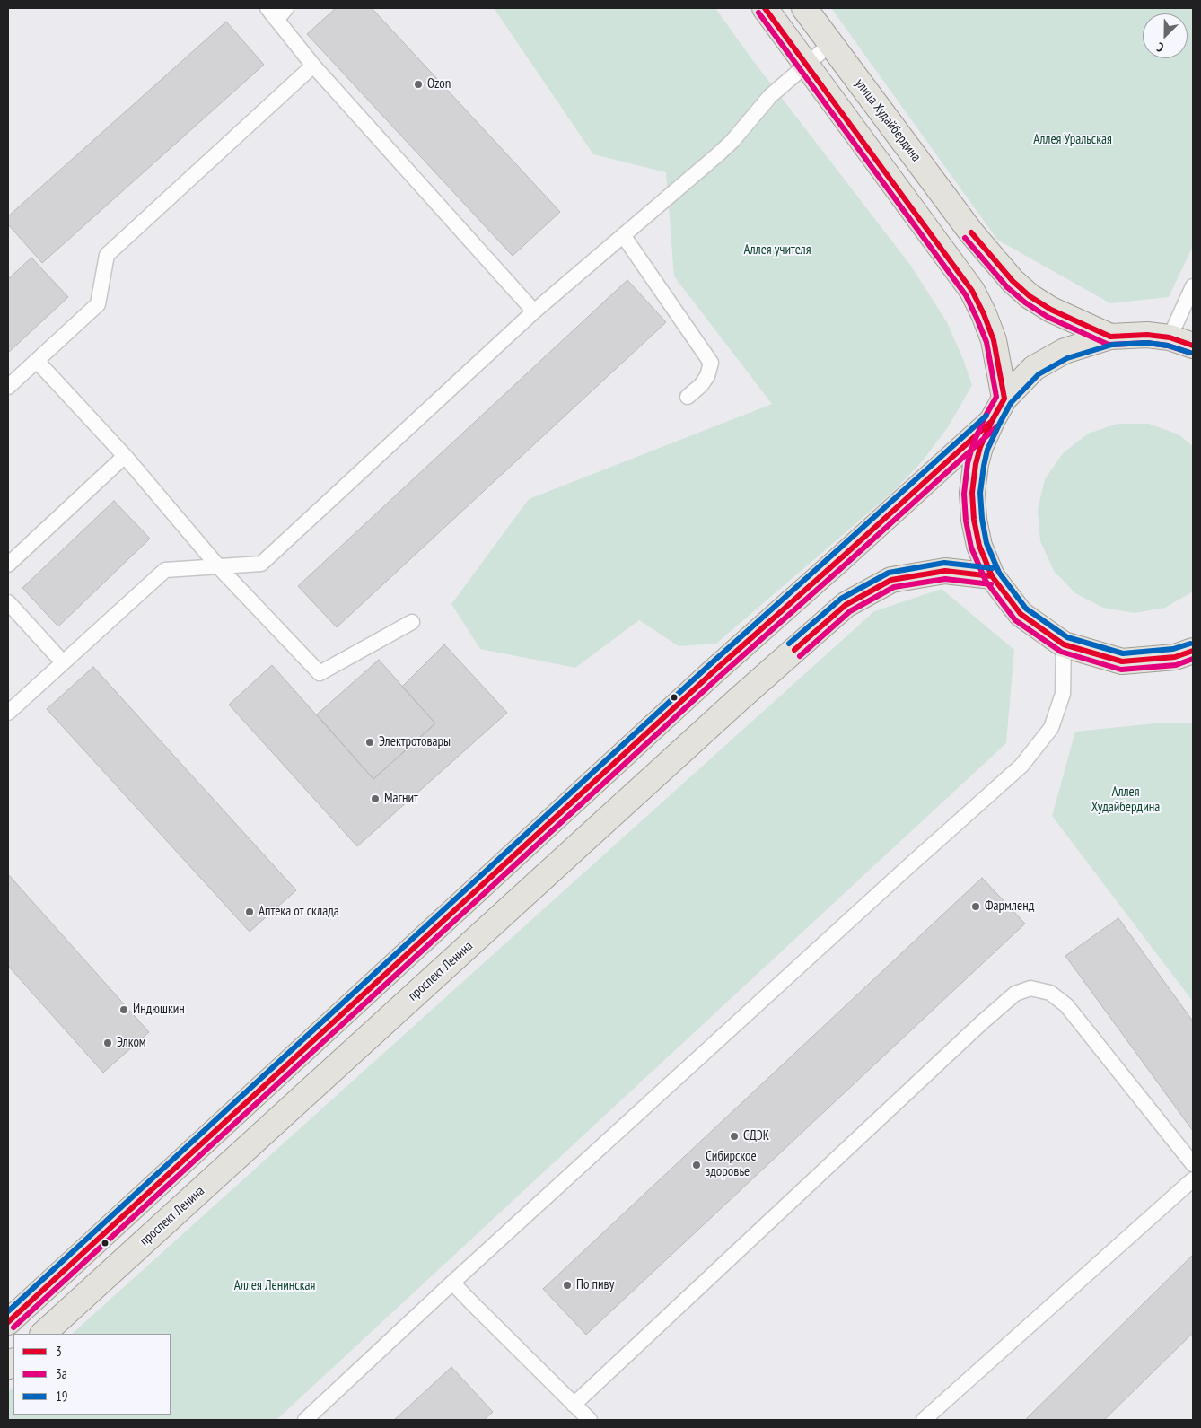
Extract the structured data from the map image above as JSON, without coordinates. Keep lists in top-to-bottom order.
{
  "streets": {
    "main road": ["улица Худайбердина", "проспект Ленина"]
  },
  "parks": [
    "Аллея Уральская",
    "Аллея учителя",
    "Аллея Худайбердина",
    "Аллея Ленинская"
  ],
  "places": [
    "Ozon",
    "Электротовары",
    "Магнит",
    "Фармленд",
    "Аптека от склада",
    "Индюшкин",
    "Элком",
    "СДЭК",
    "Сибирское здоровье",
    "По пиву"
  ],
  "lines": ["transit line 3", "transit line 3а", "transit line 19"],
  "legend": ["3", "3а", "19"],
  "north": "bottom left"
}
